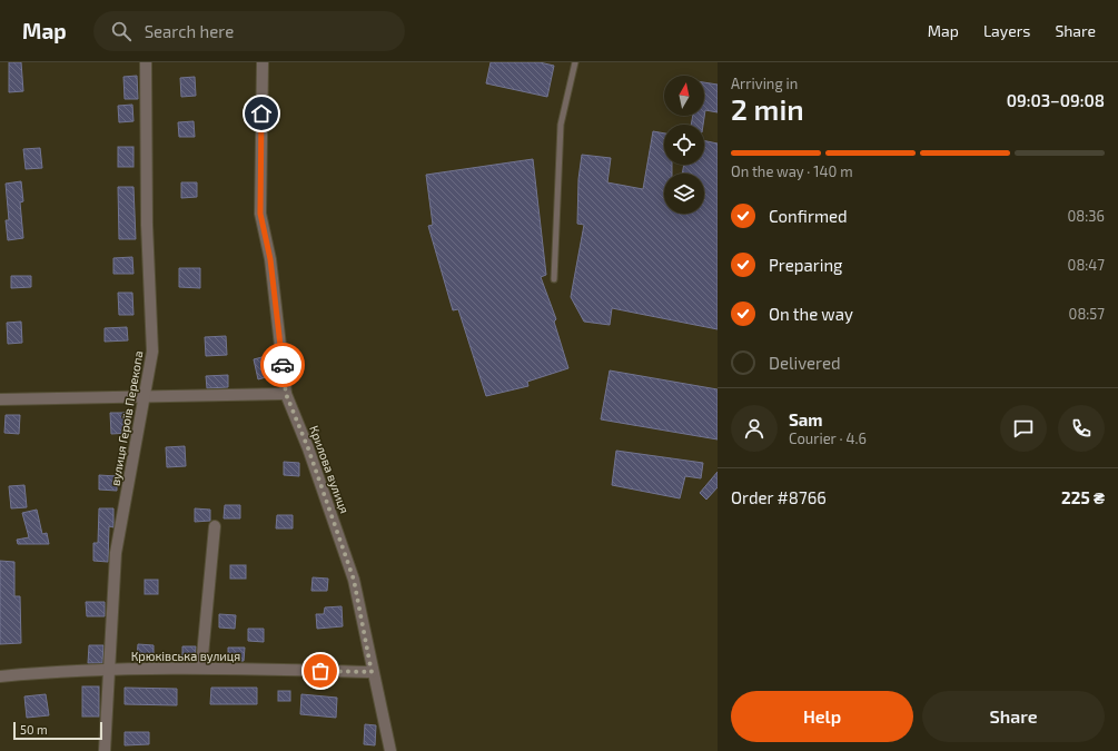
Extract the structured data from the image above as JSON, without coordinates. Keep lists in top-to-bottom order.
{
  "streets": {
    "street": ["вулиця Героїв Перекопа", "Крилова вулиця", "Крюківська вулиця"]
  },
  "crossings": [
    ["вулиця Героїв Перекопа", "Крюківська вулиця"],
    ["Крилова вулиця", "Крюківська вулиця"]
  ],
  "scale_bar": "50 m",
  "north": "top",
  "page": {
    "header": "Map",
    "search": "Search here",
    "nav": ["Map", "Layers", "Share"],
    "heading": ["2 min", "Arriving in", "09:03–09:08"],
    "panel": [
      "Sam",
      "Courier · 4.6",
      "Order #8766",
      "225 ₴"
    ],
    "bar": "On the way · 140 m",
    "list": [
      ["Confirmed", "08:36"],
      ["Preparing", "08:47"],
      ["On the way", "08:57"],
      "Delivered"
    ],
    "buttons": ["Help", "Share"],
    "scale": "50 m"
  }
}
